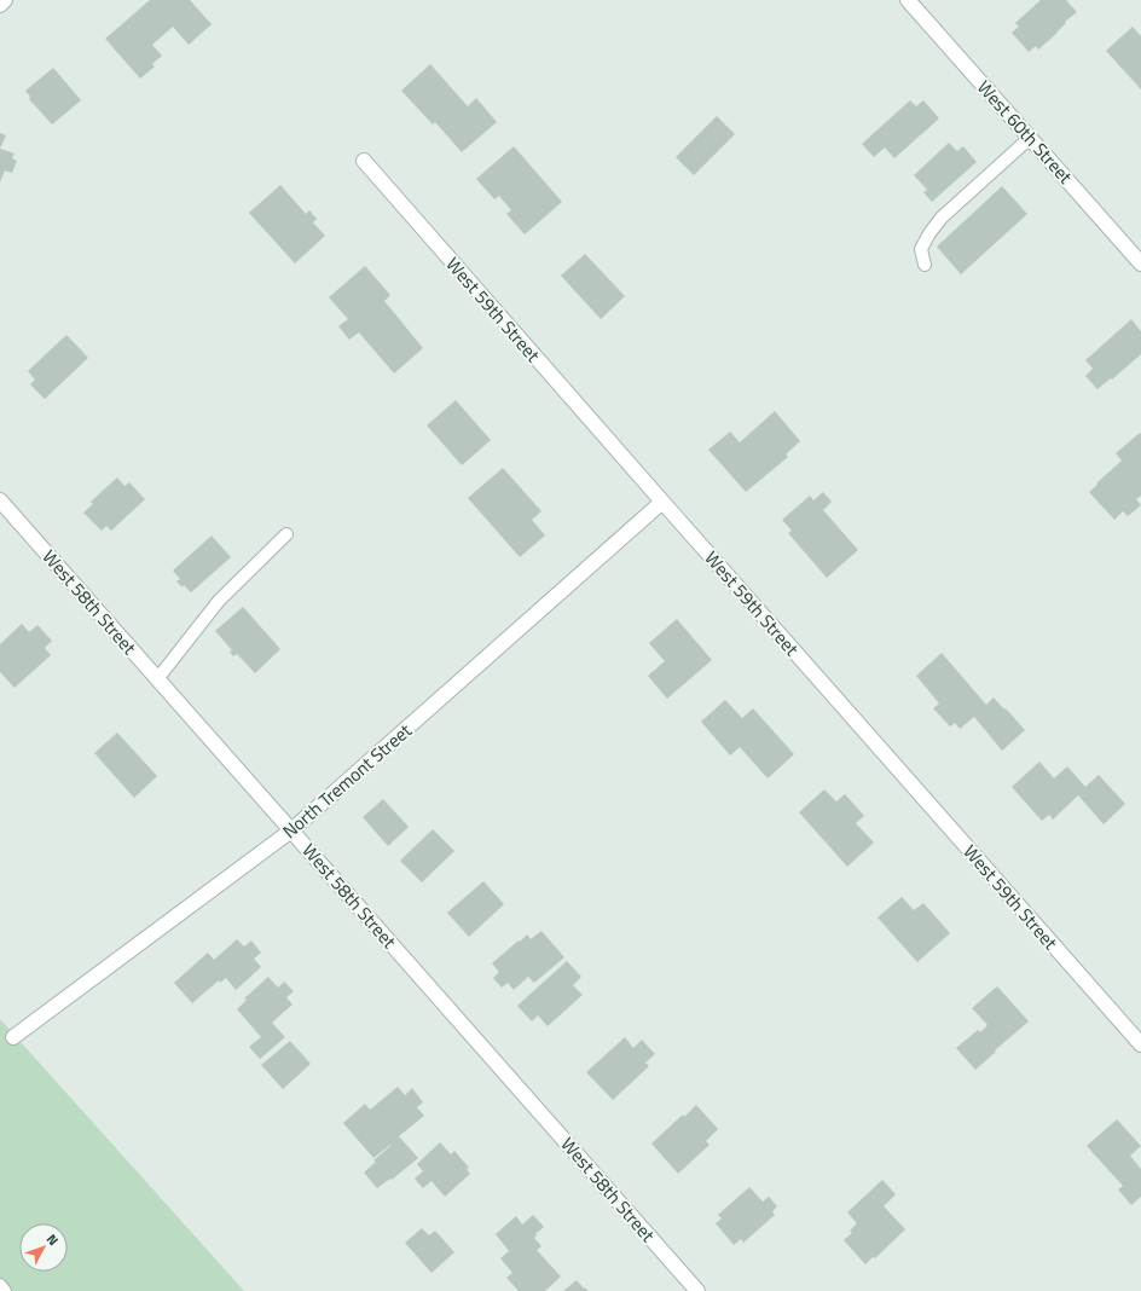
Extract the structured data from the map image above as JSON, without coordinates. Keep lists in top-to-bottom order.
{
  "streets": {
    "street": [
      "West 60th Street",
      "West 59th Street",
      "West 58th Street",
      "North Tremont Street"
    ]
  },
  "crossings": [
    ["West 59th Street", "North Tremont Street"],
    ["West 58th Street", "North Tremont Street"]
  ],
  "north": "top right"
}
